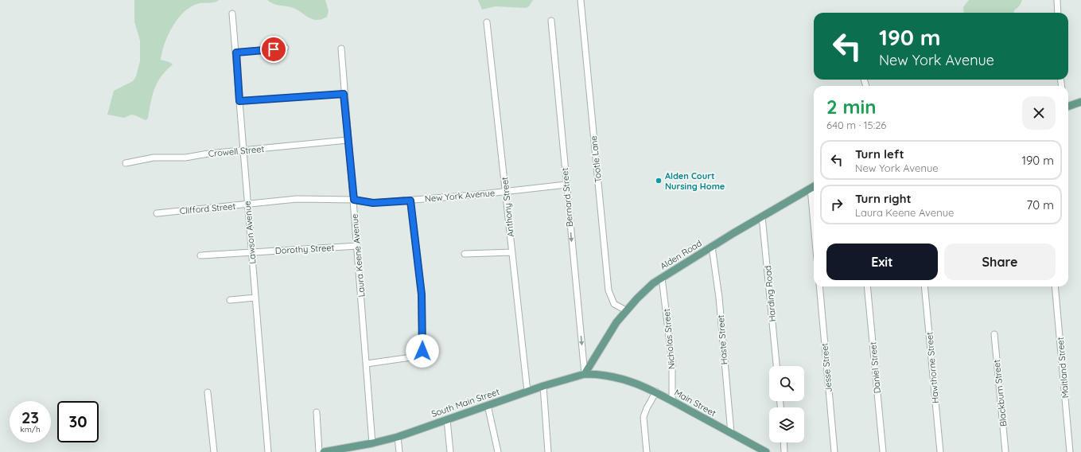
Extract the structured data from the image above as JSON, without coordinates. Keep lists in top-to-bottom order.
{
  "streets": {
    "main road": ["Alden Road", "South Main Street", "Main Street"],
    "street": [
      "Crowell Street",
      "Tootle Lane",
      "New York Avenue",
      "Bernard Street",
      "Anthony Street",
      "Clifford Street",
      "Lawson Avenue",
      "Dorothy Street",
      "Laura Keene Avenue",
      "Harding Road",
      "Nicholas Street",
      "Haste Street",
      "Jesse Street",
      "Daniel Street",
      "Hawthorne Street",
      "Maitland Street",
      "Blackburn Street"
    ]
  },
  "crossings": [
    ["Crowell Street", "Lawson Avenue"],
    ["Crowell Street", "Laura Keene Avenue"],
    ["Tootle Lane", "Alden Road"],
    ["New York Avenue", "Bernard Street"],
    ["New York Avenue", "Anthony Street"],
    ["New York Avenue", "Clifford Street"],
    ["New York Avenue", "Laura Keene Avenue"],
    ["Bernard Street", "Alden Road"],
    ["Bernard Street", "South Main Street"],
    ["Anthony Street", "South Main Street"],
    ["Clifford Street", "Lawson Avenue"],
    ["Clifford Street", "Laura Keene Avenue"],
    ["Lawson Avenue", "Dorothy Street"],
    ["Dorothy Street", "Laura Keene Avenue"],
    ["Alden Road", "Harding Road"],
    ["Alden Road", "Nicholas Street"],
    ["Alden Road", "Haste Street"],
    ["Alden Road", "South Main Street"],
    ["Laura Keene Avenue", "South Main Street"],
    ["Nicholas Street", "Main Street"],
    ["Haste Street", "Main Street"],
    ["South Main Street", "Main Street"]
  ],
  "one_way": ["Bernard Street"],
  "places": ["Alden Court Nursing Home"],
  "page": {
    "turn": ["190 m", "New York Avenue"],
    "heading": ["2 min", "640 m · 15:26"],
    "list": [
      {
        "name": "Turn left",
        "note": "New York Avenue",
        "value": "190 m"
      },
      {
        "name": "Turn right",
        "note": "Laura Keene Avenue",
        "value": "70 m"
      }
    ],
    "buttons": ["Exit", "Share"],
    "speed": "23 km/h",
    "limit": "30"
  }
}
